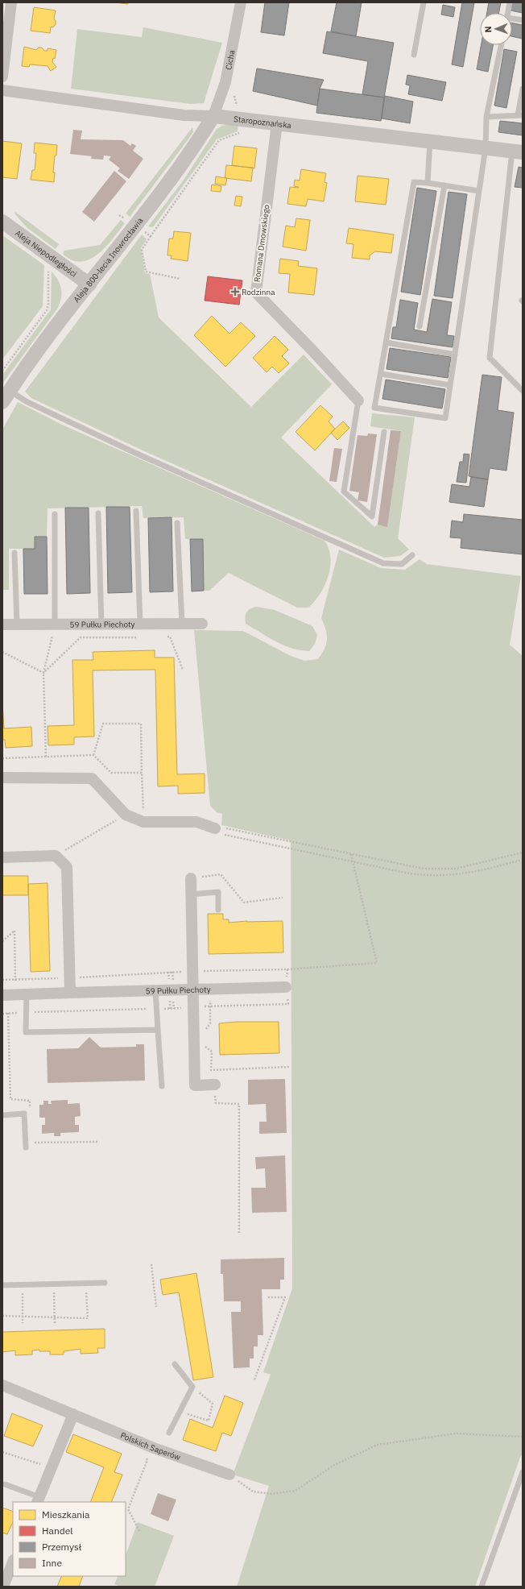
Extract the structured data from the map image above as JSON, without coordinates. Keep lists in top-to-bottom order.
{
  "streets": {
    "street": [
      "Cicha",
      "Staropoznańska",
      "Romana Dmowskiego",
      "Aleja Niepodległości",
      "Aleja 800-lecia Inowrocławia",
      "59 Pułku Piechoty",
      "Polskich Saperów"
    ]
  },
  "crossings": [
    ["Cicha", "Staropoznańska"],
    ["Cicha", "Aleja 800-lecia Inowrocławia"],
    ["Staropoznańska", "Romana Dmowskiego"],
    ["Staropoznańska", "Aleja 800-lecia Inowrocławia"],
    ["Aleja Niepodległości", "Aleja 800-lecia Inowrocławia"]
  ],
  "places": {
    "health": ["Rodzinna"]
  },
  "legend": [
    "Mieszkania",
    "Handel",
    "Przemysł",
    "Inne"
  ],
  "north": "left"
}
